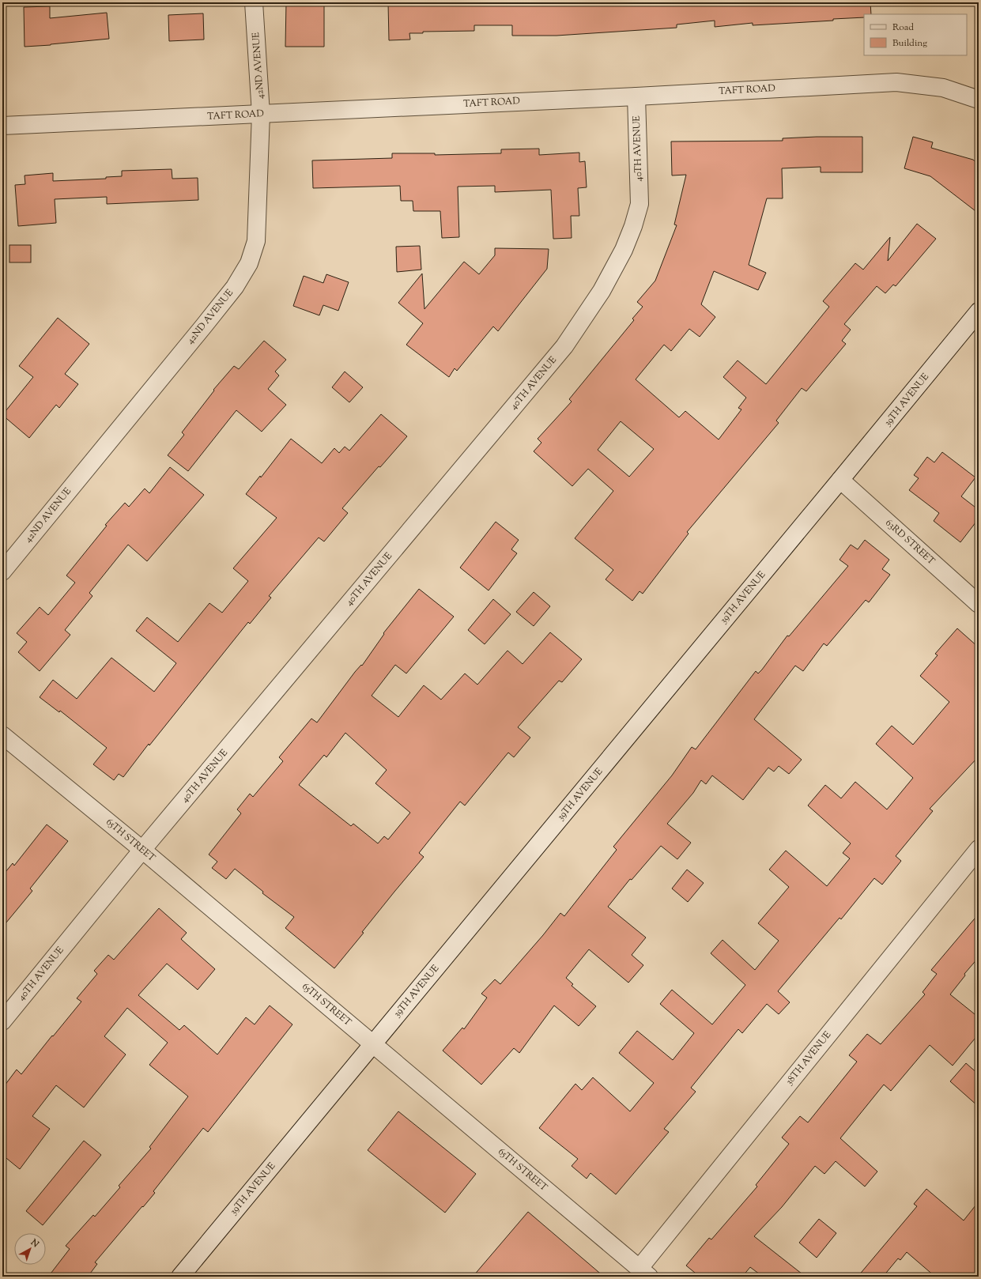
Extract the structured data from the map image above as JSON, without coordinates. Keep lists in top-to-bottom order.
{
  "streets": {
    "street": [
      "42ND AVENUE",
      "TAFT ROAD",
      "40TH AVENUE",
      "39TH AVENUE",
      "63RD STREET",
      "65TH STREET",
      "38TH AVENUE"
    ]
  },
  "crossings": [
    ["42ND AVENUE", "TAFT ROAD"],
    ["TAFT ROAD", "40TH AVENUE"],
    ["40TH AVENUE", "65TH STREET"],
    ["39TH AVENUE", "63RD STREET"],
    ["39TH AVENUE", "65TH STREET"],
    ["65TH STREET", "38TH AVENUE"]
  ],
  "legend": ["Road", "Building"],
  "north": "top right"
}
